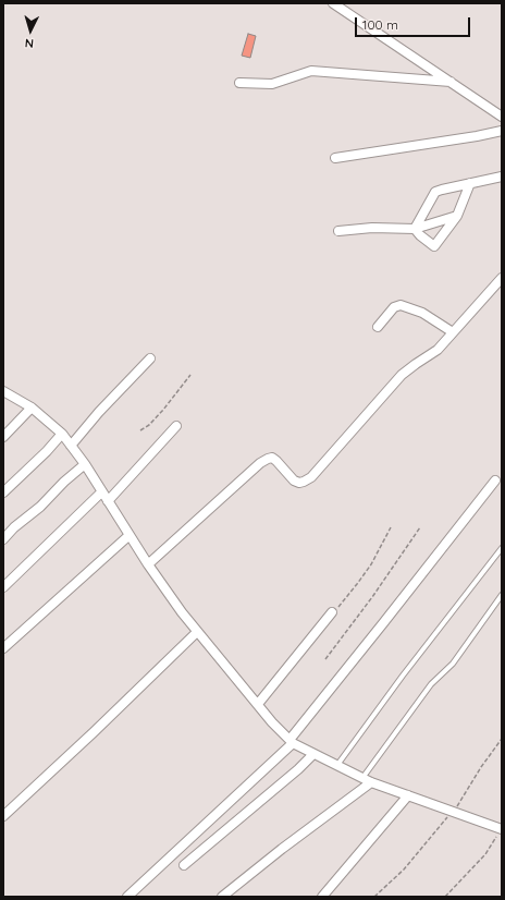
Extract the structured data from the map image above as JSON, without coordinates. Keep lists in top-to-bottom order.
{
  "scale_bar": "100 m",
  "north": "bottom"
}
